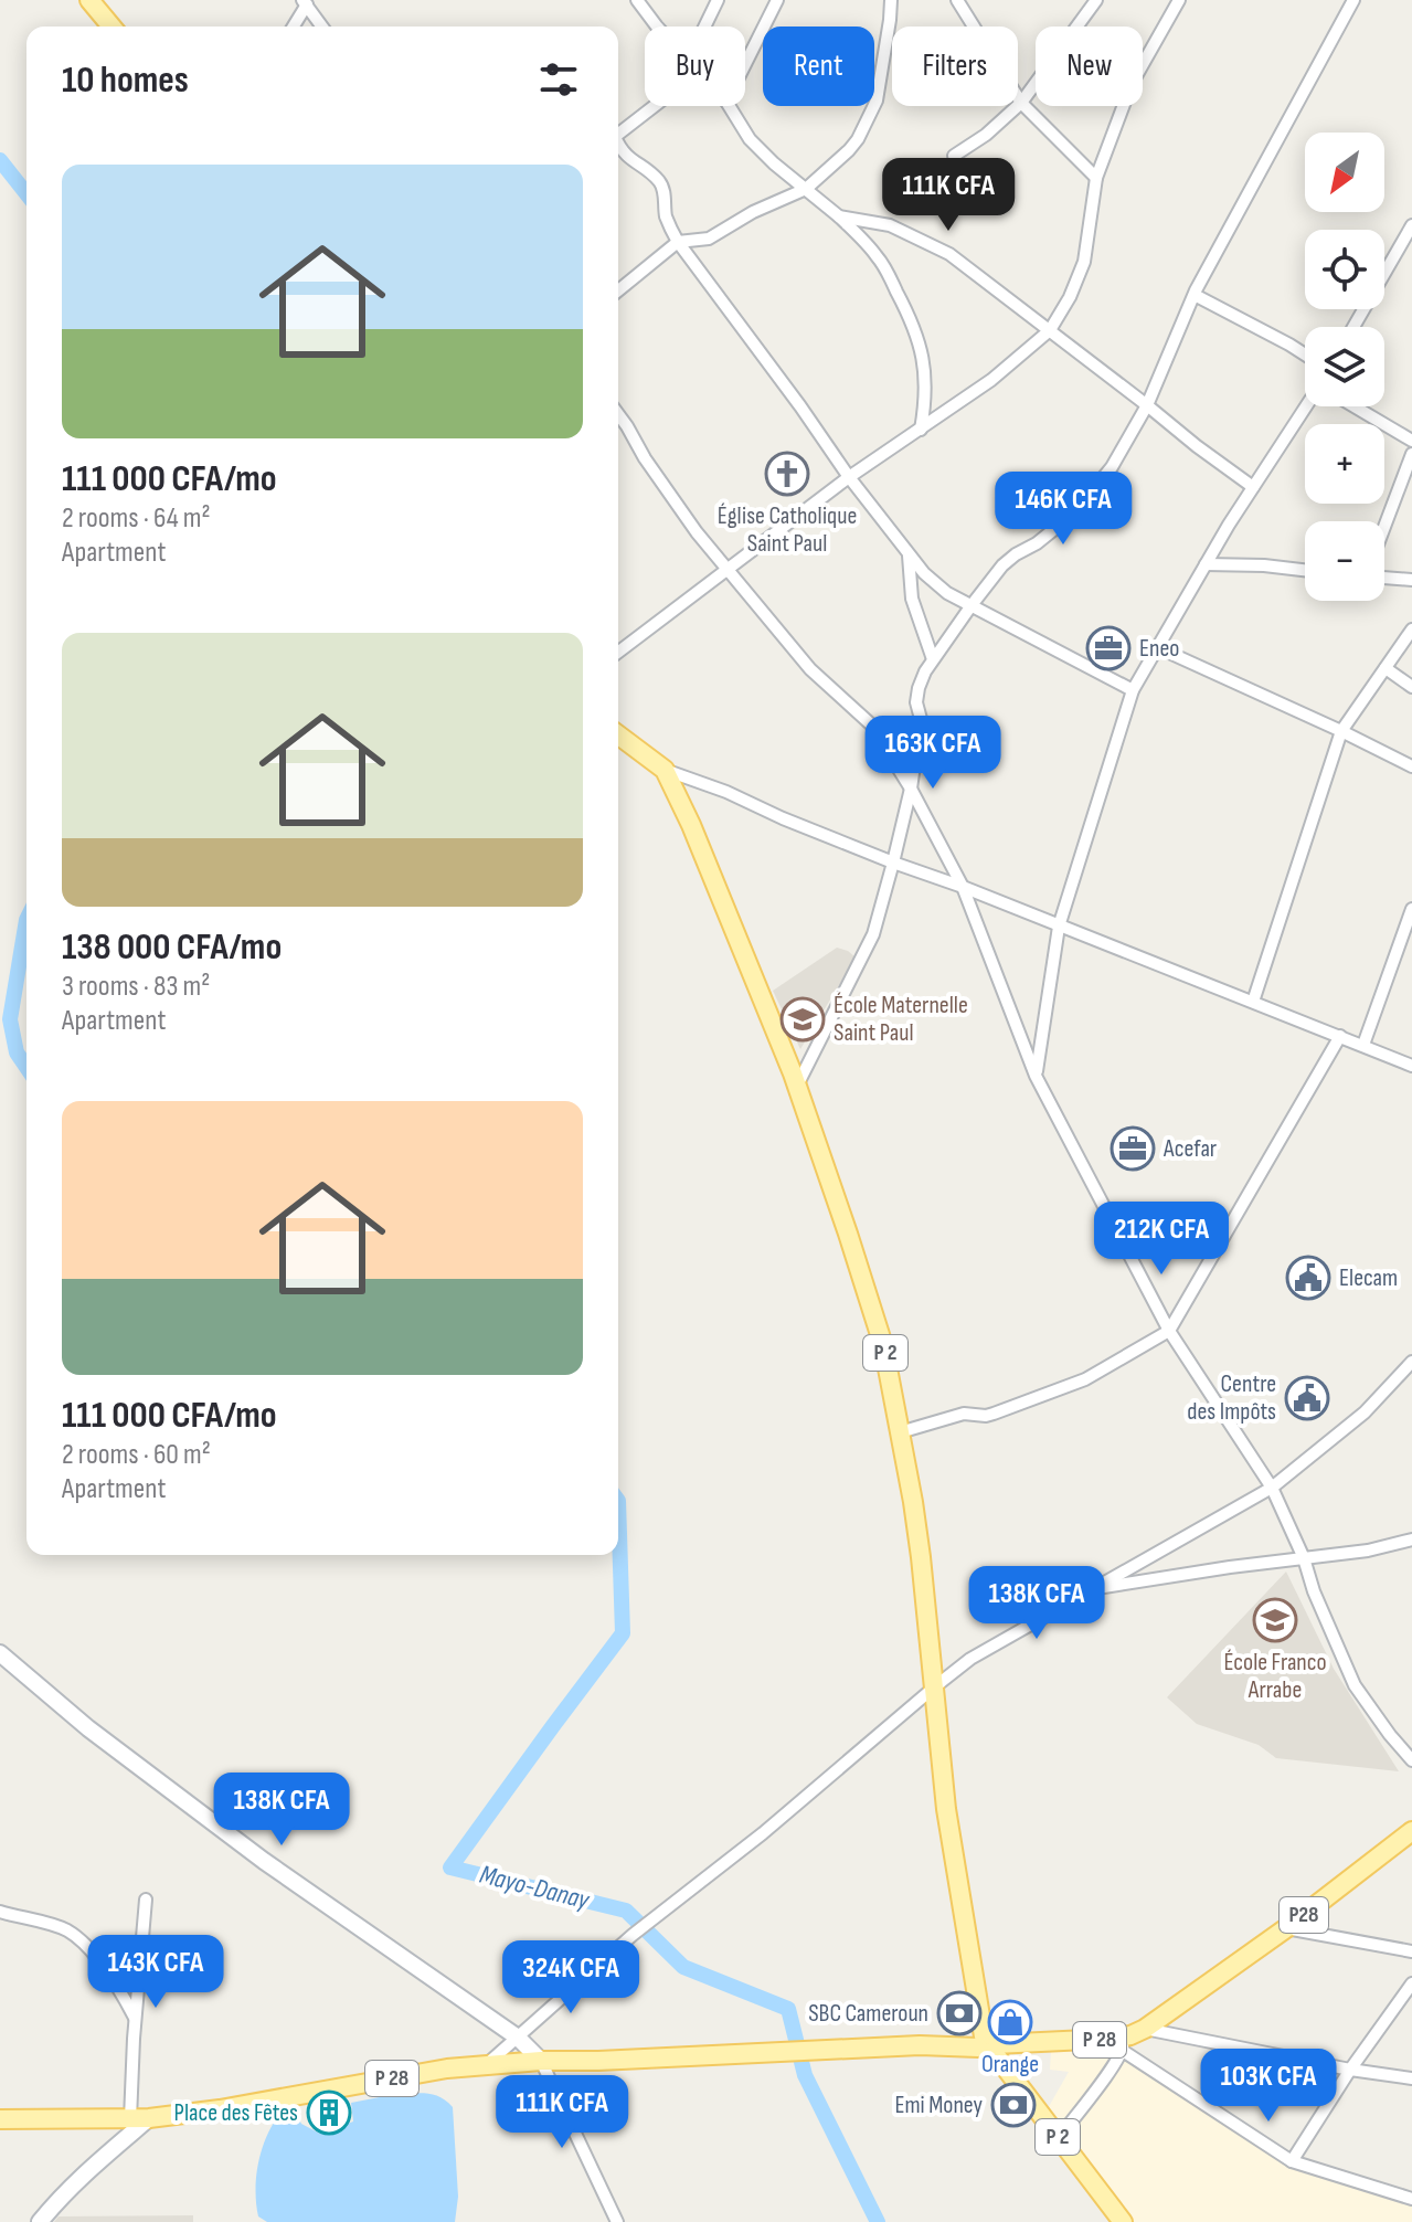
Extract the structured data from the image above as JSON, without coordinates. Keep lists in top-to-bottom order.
{
  "streets": {
    "main road": ["P 2", "P28", "P 28"]
  },
  "crossings": [
    ["P 2", "P 28"],
    ["P28", "P 28"]
  ],
  "water": ["Mayo-Danay"],
  "places": {
    "church": ["Église Catholique Saint Paul"],
    "office": ["Eneo", "Acefar"],
    "school or university": ["École Maternelle Saint Paul", "École Franco Arrabe"],
    "public building": ["Elecam", "Centre des Impôts"],
    "bank": ["SBC Cameroun", "Emi Money"],
    "shop": ["Orange"],
    "building": ["Place des Fêtes"]
  },
  "north": "bottom left",
  "page": {
    "chip": [
      "Buy",
      "Rent",
      "Filters",
      "New"
    ],
    "heading": "10 homes",
    "map_buttons": ["+", "−"],
    "list": [
      {
        "name": "111 000 CFA/mo",
        "note": "2 rooms · 64 m² · Apartment"
      },
      {
        "name": "138 000 CFA/mo",
        "note": "3 rooms · 83 m² · Apartment"
      },
      {
        "name": "111 000 CFA/mo",
        "note": "2 rooms · 60 m² · Apartment"
      }
    ],
    "price": [
      "111K CFA",
      "146K CFA",
      "163K CFA",
      "212K CFA",
      "138K CFA",
      "138K CFA",
      "143K CFA",
      "324K CFA",
      "103K CFA",
      "111K CFA"
    ]
  }
}
